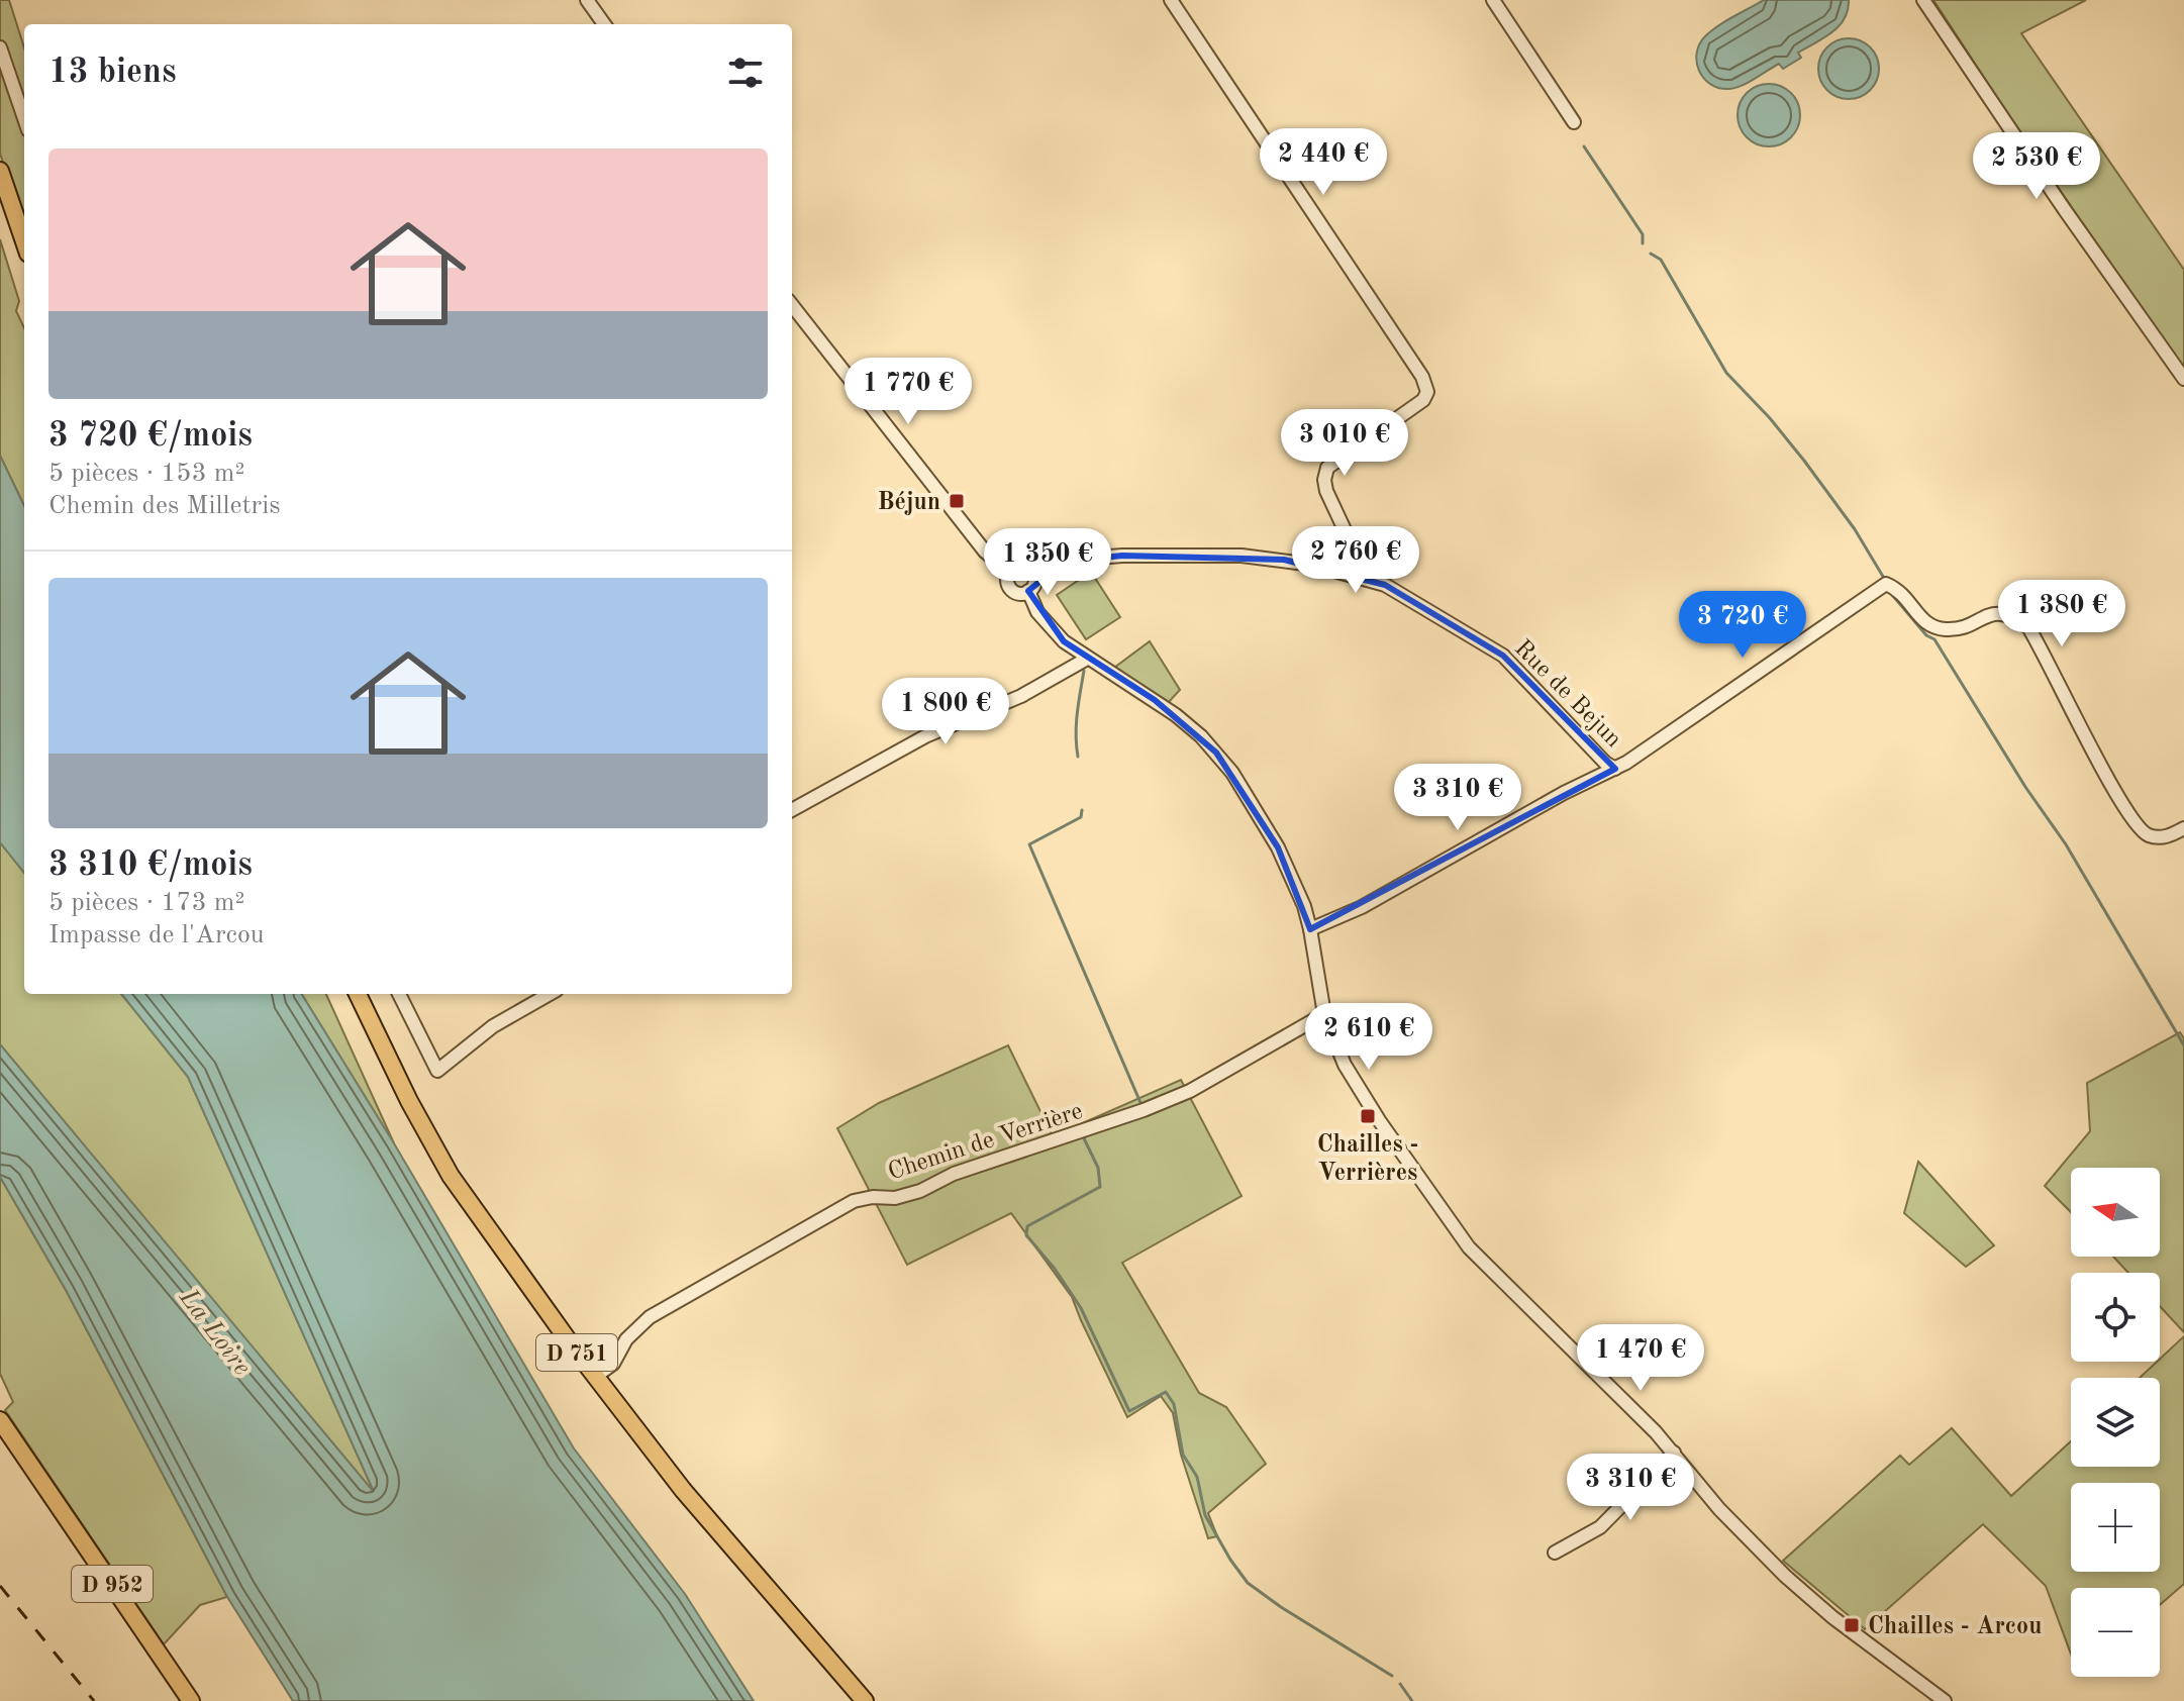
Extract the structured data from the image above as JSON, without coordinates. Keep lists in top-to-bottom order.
{
  "streets": {
    "main road": ["D 751", "D 952"],
    "street": ["Rue de Bejun", "Chemin de Verrière"]
  },
  "crossings": [
    ["Chemin de Verrière", "D 751"]
  ],
  "water": ["La Loire"],
  "places": {
    "transit": ["Béjun", "Chailles - Verrières", "Chailles - Arcou"]
  },
  "north": "left",
  "page": {
    "heading": "13 biens",
    "list": [
      {
        "name": "3 720 €/mois",
        "note": "5 pièces · 153 m² · Chemin des Milletris"
      },
      {
        "name": "3 310 €/mois",
        "note": "5 pièces · 173 m² · Impasse de l'Arcou"
      }
    ],
    "price": [
      "2 440 €",
      "2 530 €",
      "1 770 €",
      "3 010 €",
      "2 760 €",
      "1 350 €",
      "1 380 €",
      "3 720 €",
      "1 800 €",
      "3 310 €",
      "2 610 €",
      "1 470 €",
      "3 310 €"
    ],
    "map_buttons": ["+", "−"]
  }
}
